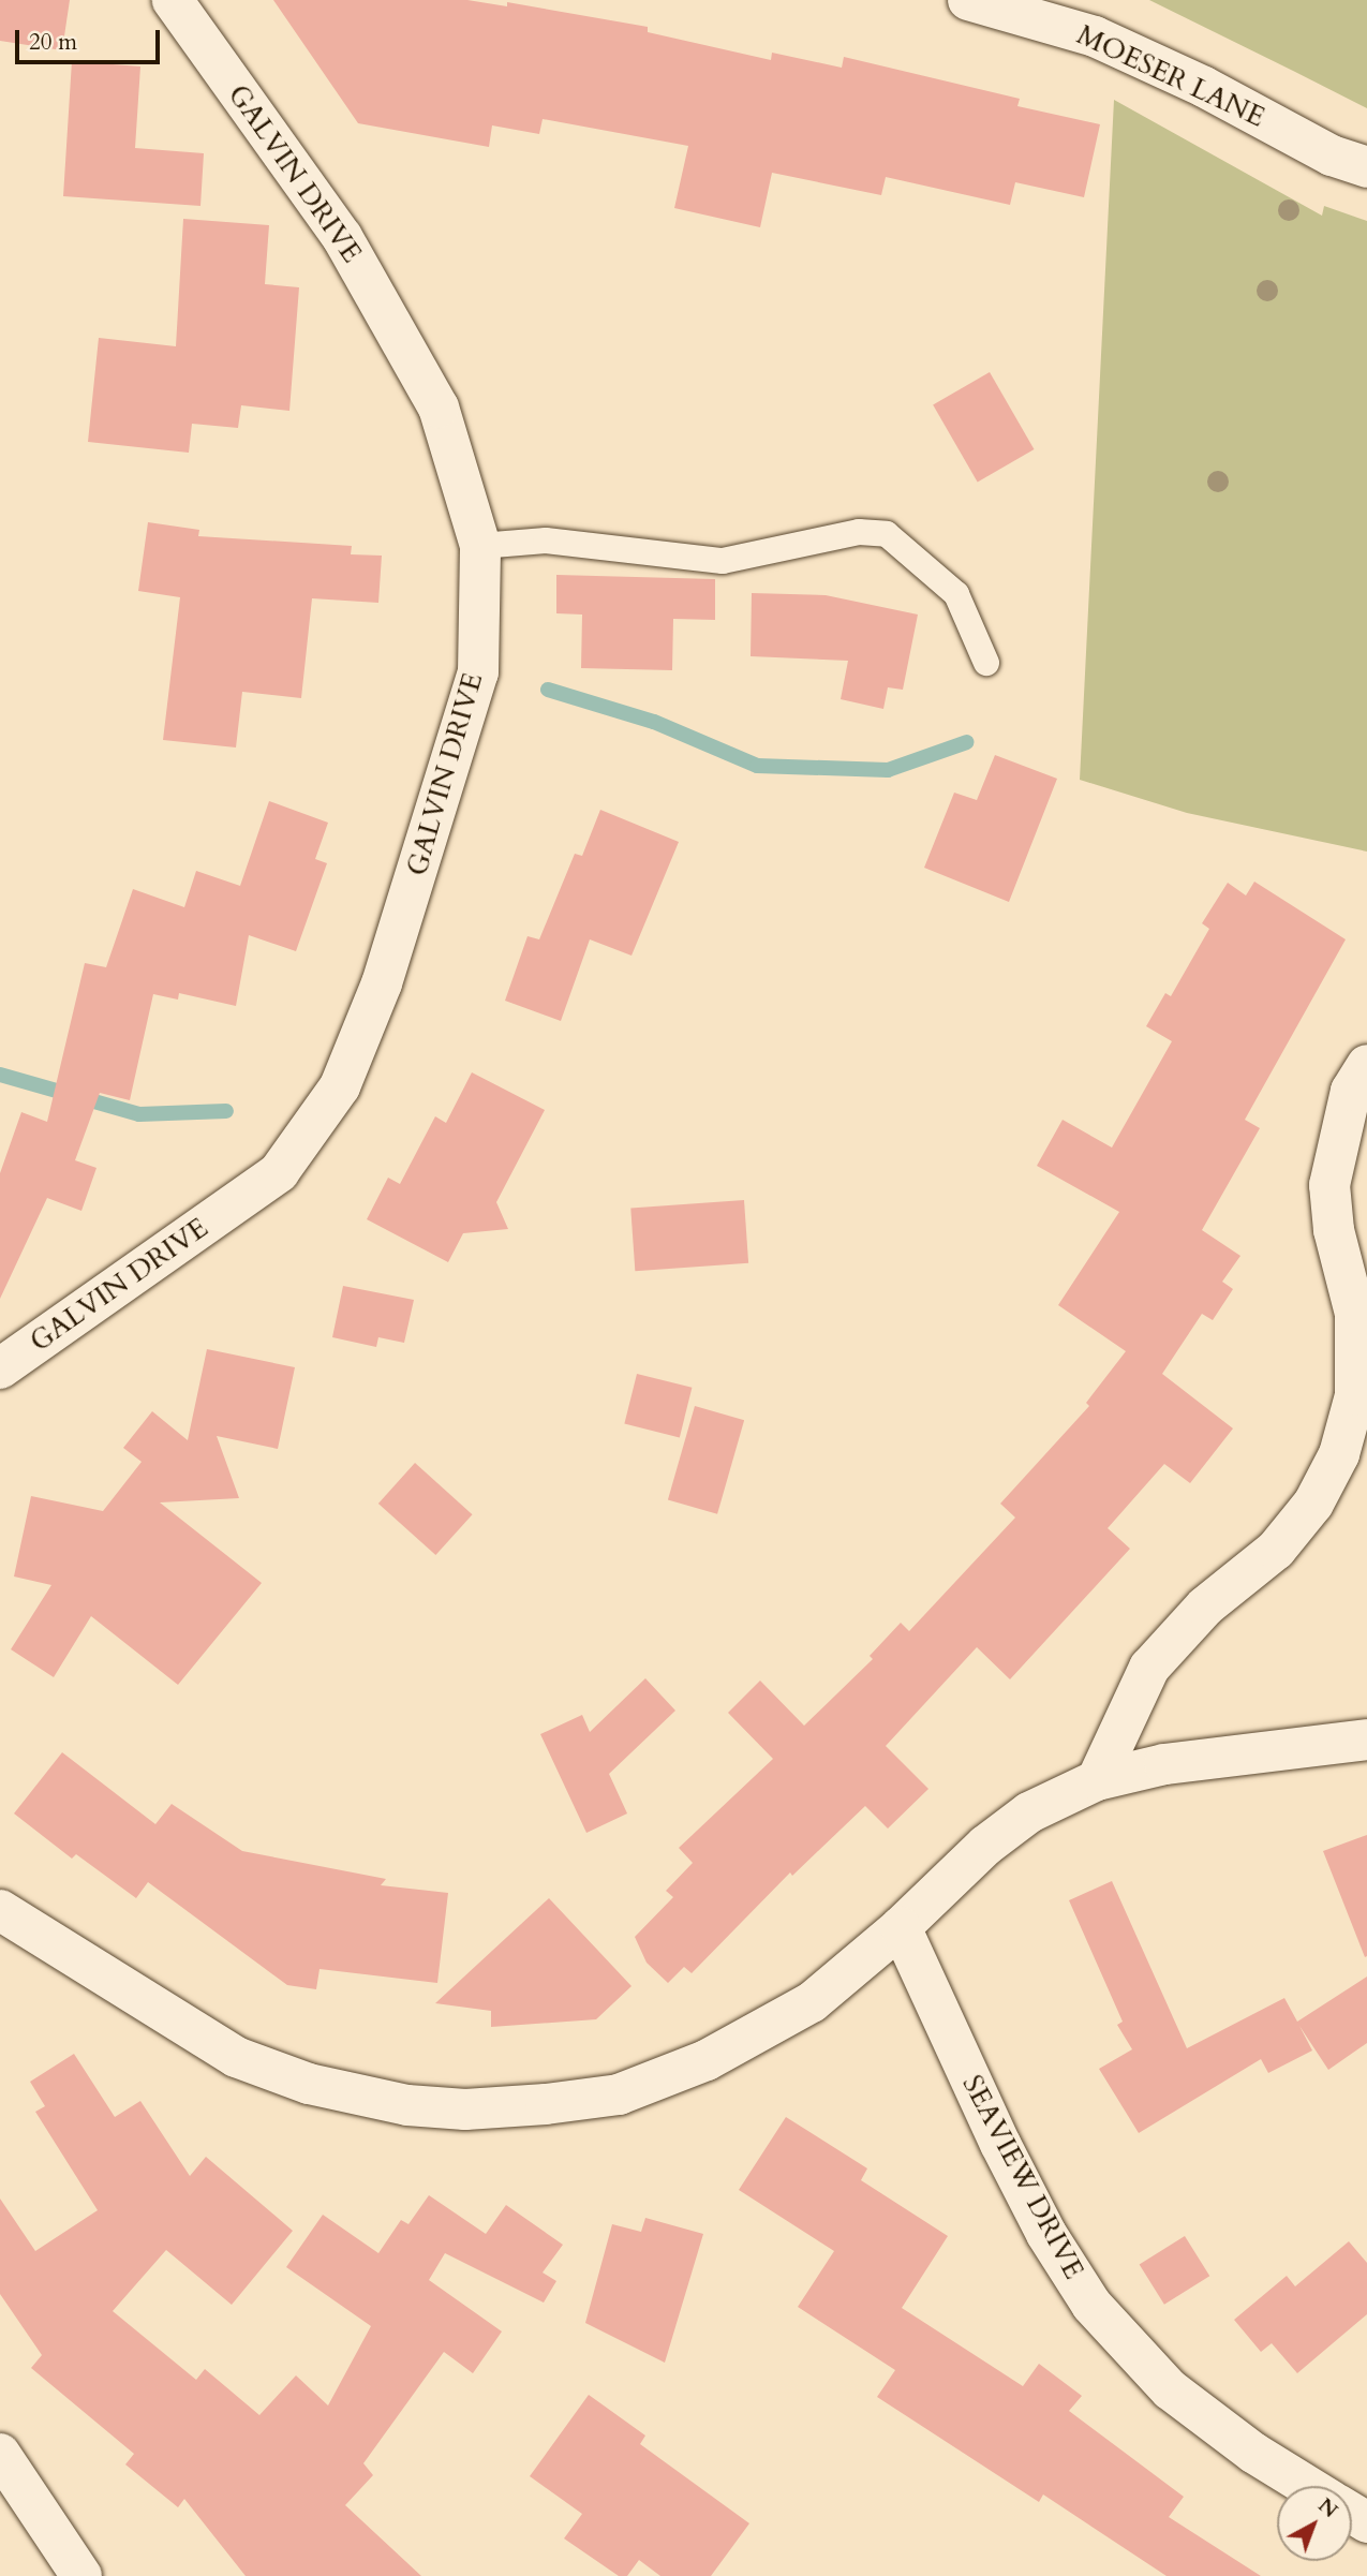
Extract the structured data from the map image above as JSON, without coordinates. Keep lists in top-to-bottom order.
{
  "streets": {
    "street": ["MOESER LANE", "GALVIN DRIVE", "SEAVIEW DRIVE"]
  },
  "scale_bar": "20 m",
  "north": "top right"
}
